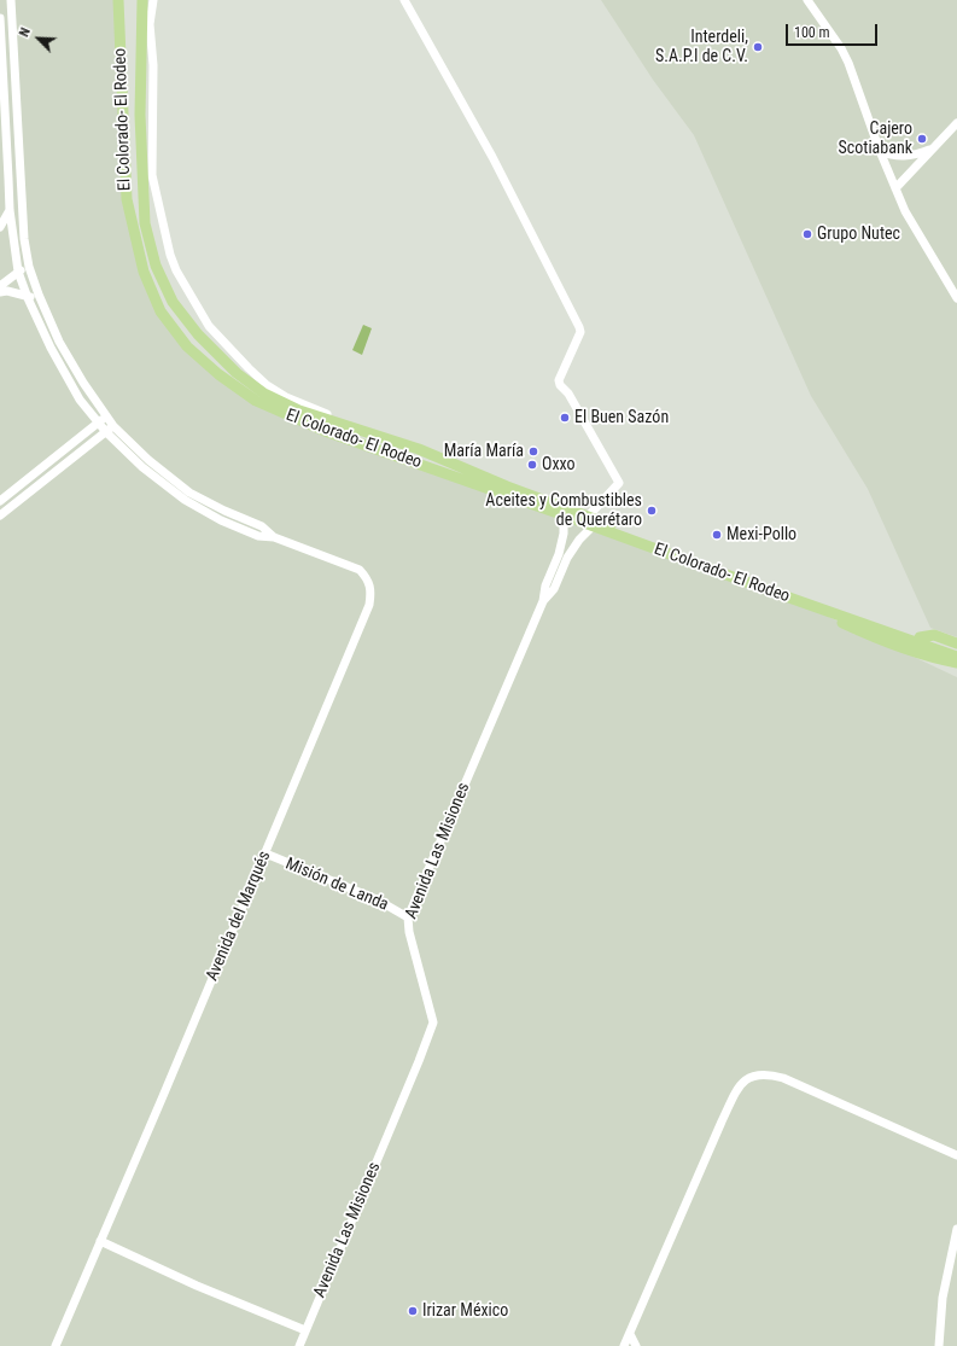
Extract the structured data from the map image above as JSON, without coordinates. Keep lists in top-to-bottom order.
{
  "streets": {
    "main road": ["El Colorado- El Rodeo"],
    "street": ["Avenida Las Misiones", "Misión de Landa", "Avenida del Marqués"]
  },
  "crossings": [
    ["El Colorado- El Rodeo", "Avenida Las Misiones"],
    ["Avenida Las Misiones", "Misión de Landa"],
    ["Misión de Landa", "Avenida del Marqués"]
  ],
  "places": [
    "Interdeli, S.A.P.I de C.V.",
    "Cajero Scotiabank",
    "Grupo Nutec",
    "El Buen Sazón",
    "María María",
    "Oxxo",
    "Aceites y Combustibles de Querétaro",
    "Mexi-Pollo",
    "Irizar México"
  ],
  "scale_bar": "100 m",
  "north": "top left"
}
